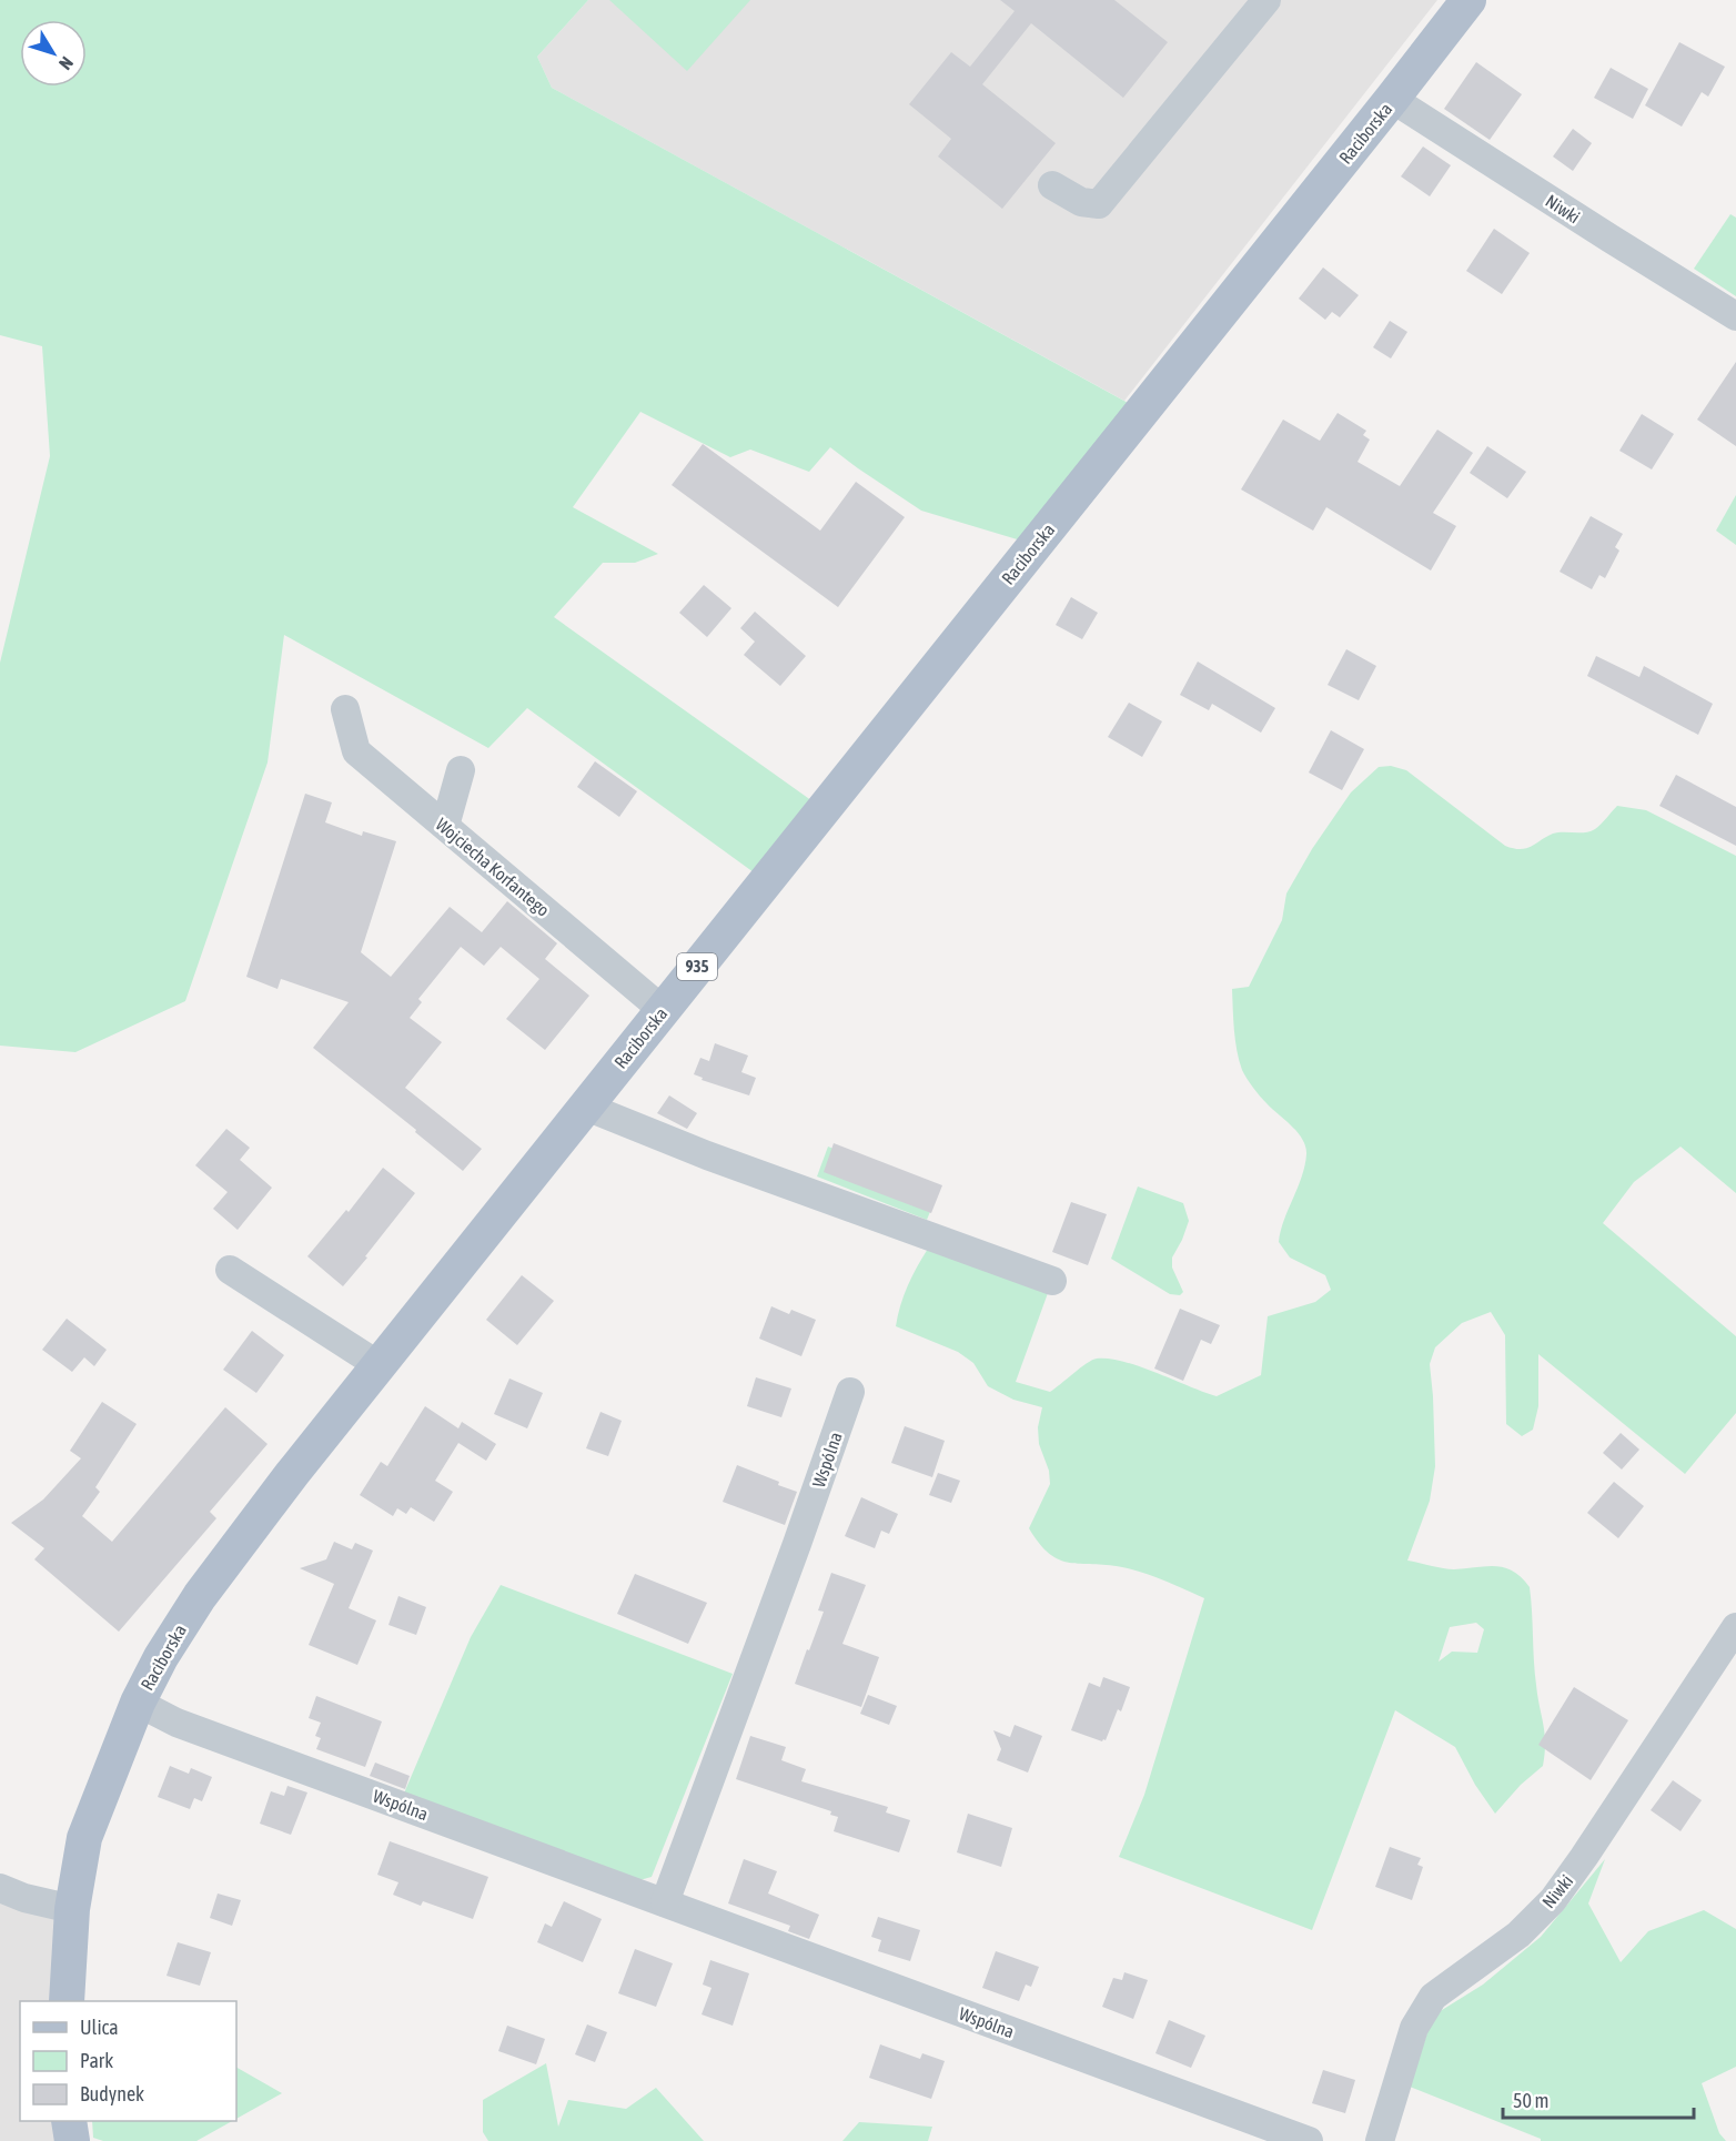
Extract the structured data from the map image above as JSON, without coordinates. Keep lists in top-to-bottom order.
{
  "streets": {
    "main road": ["Raciborska", "935"],
    "street": ["Niwki", "Wojciecha Korfantego", "Wspólna"]
  },
  "crossings": [
    ["Raciborska", "Niwki"],
    ["Raciborska", "Wojciecha Korfantego"],
    ["Raciborska", "Wspólna"]
  ],
  "legend": ["Ulica", "Park", "Budynek"],
  "scale_bar": "50 m",
  "north": "bottom right"
}
